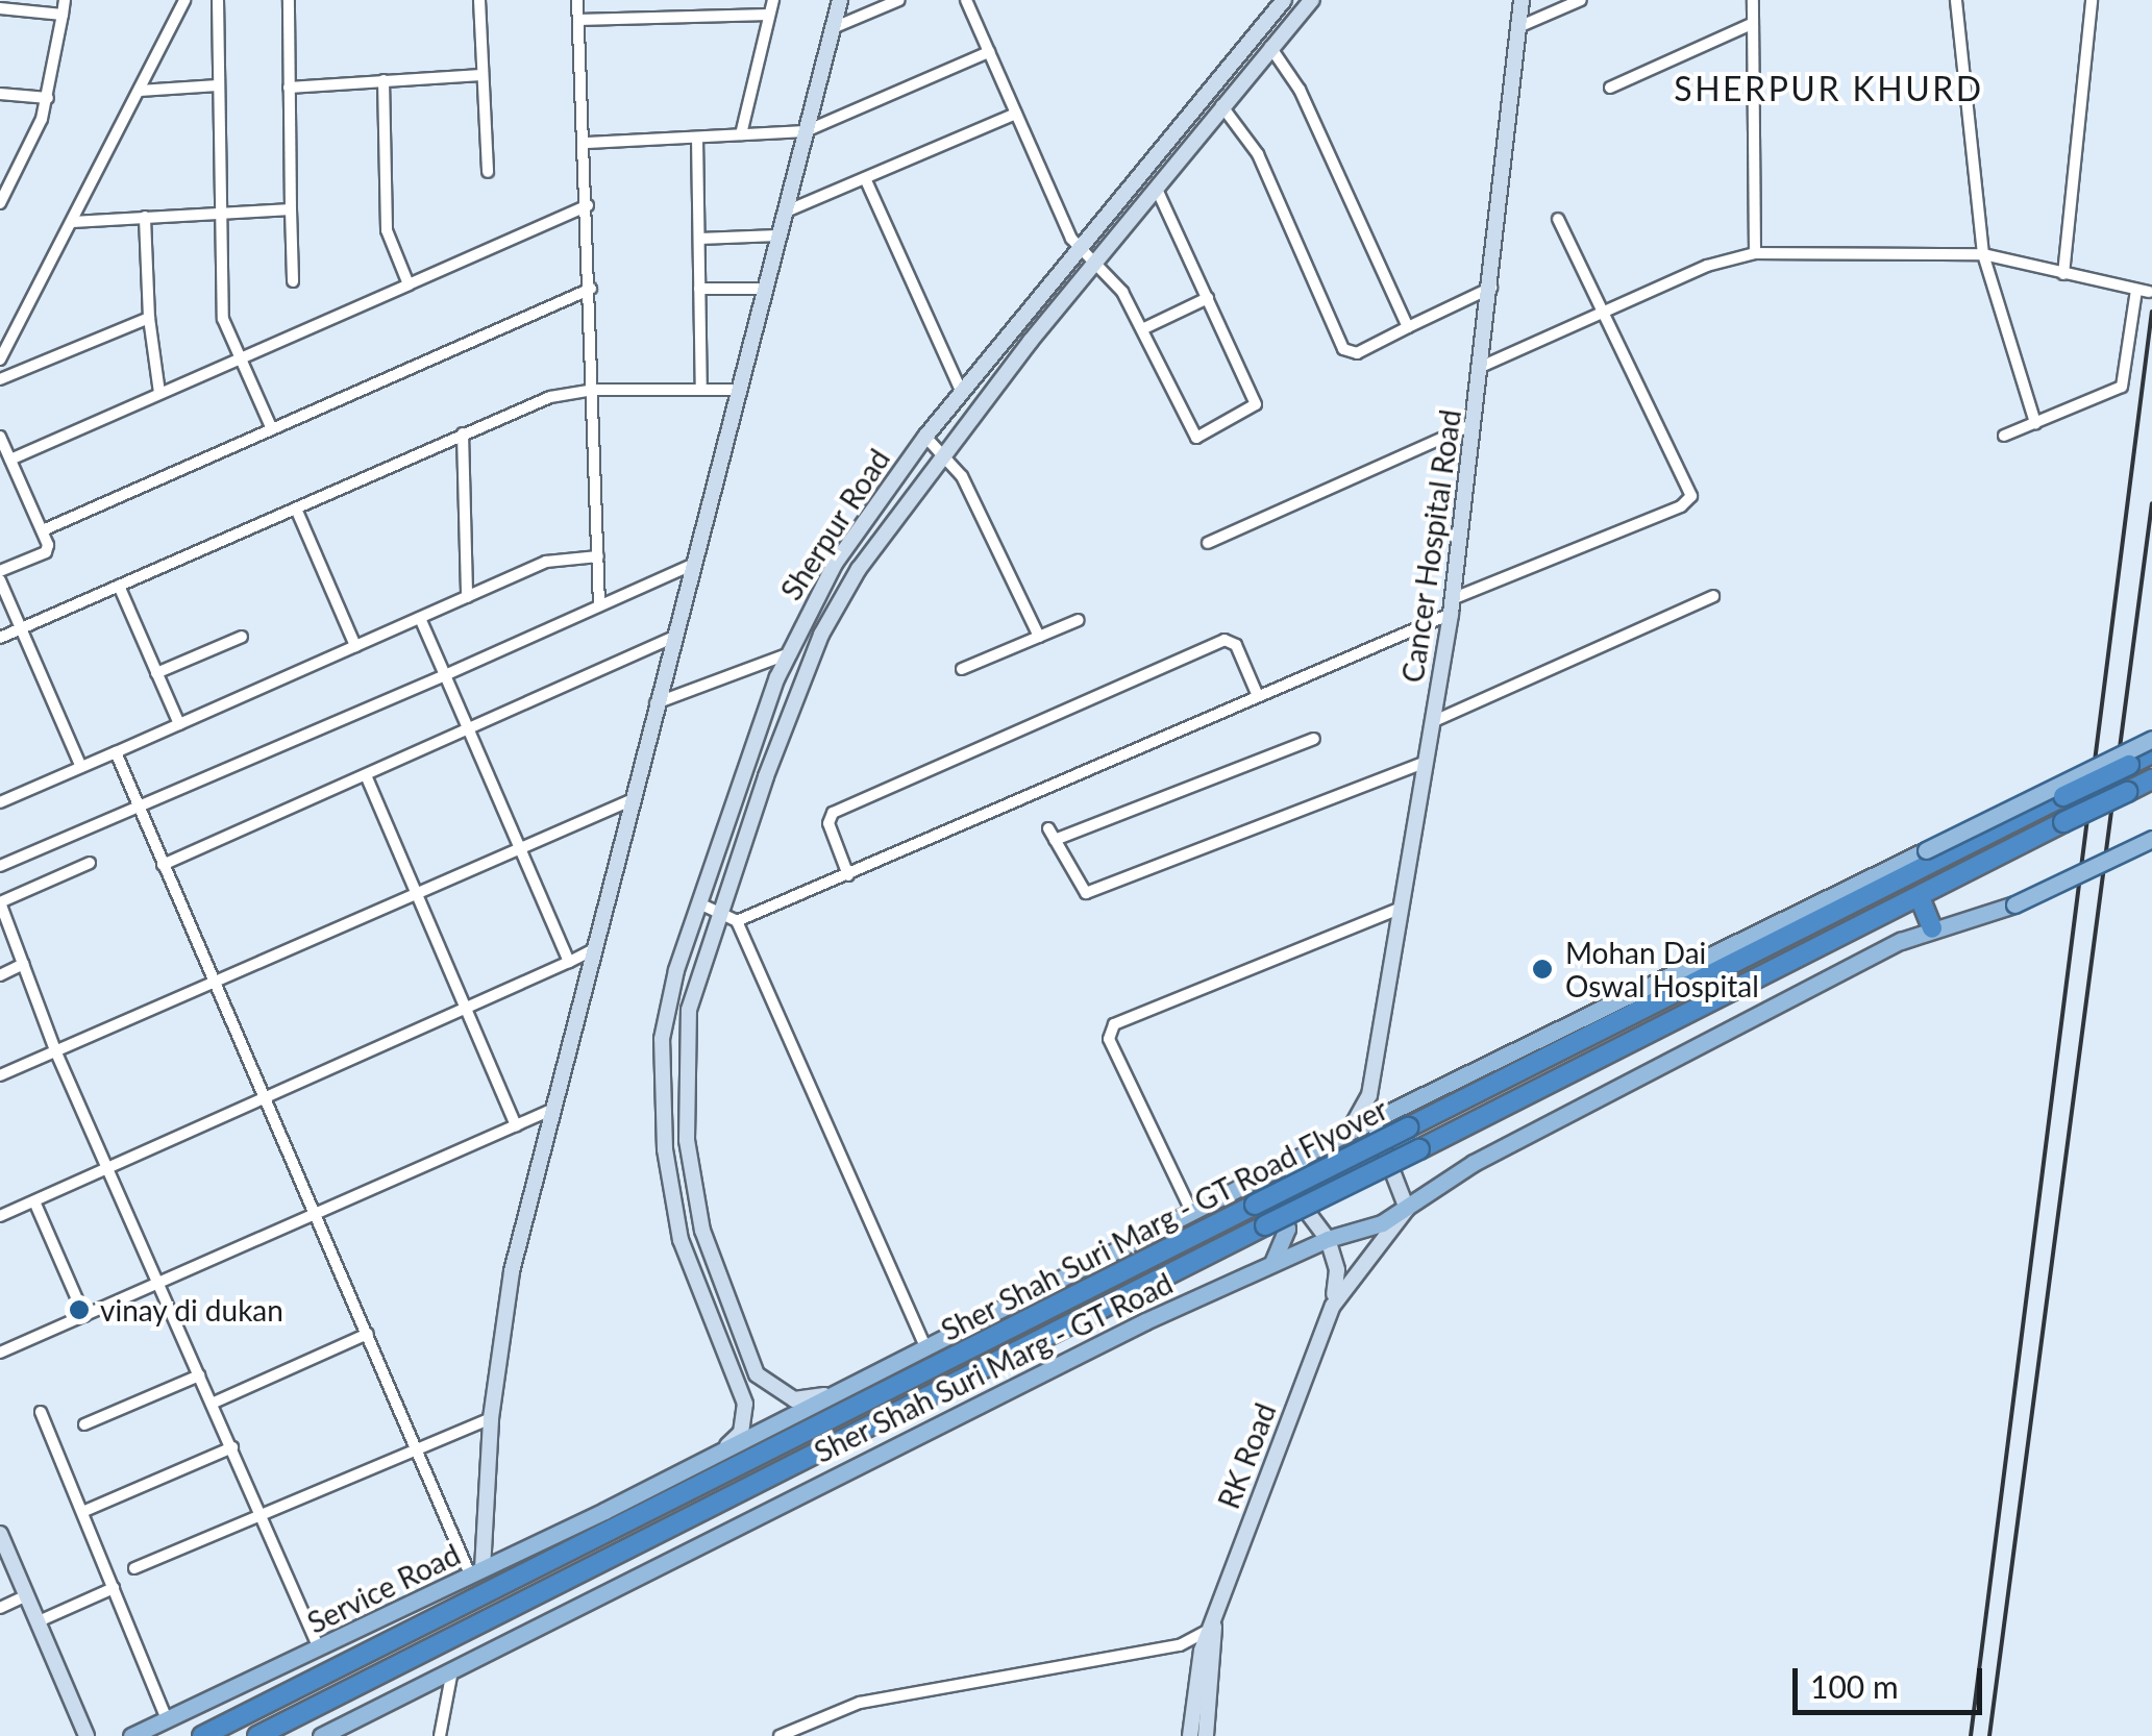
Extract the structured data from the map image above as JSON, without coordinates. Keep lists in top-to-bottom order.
{
  "streets": {
    "highway": ["Sher Shah Suri Marg - GT Road Flyover"],
    "main road": ["Sher Shah Suri Marg - GT Road", "Service Road"],
    "street": ["Sherpur Road", "Cancer Hospital Road", "RK Road"]
  },
  "crossings": [
    ["Sherpur Road", "Sher Shah Suri Marg - GT Road"],
    ["Sher Shah Suri Marg - GT Road Flyover", "Sher Shah Suri Marg - GT Road"],
    ["Sher Shah Suri Marg - GT Road", "Service Road"]
  ],
  "districts": ["SHERPUR KHURD"],
  "places": ["Mohan Dai Oswal Hospital", "vinay di dukan"],
  "scale_bar": "100 m"
}
